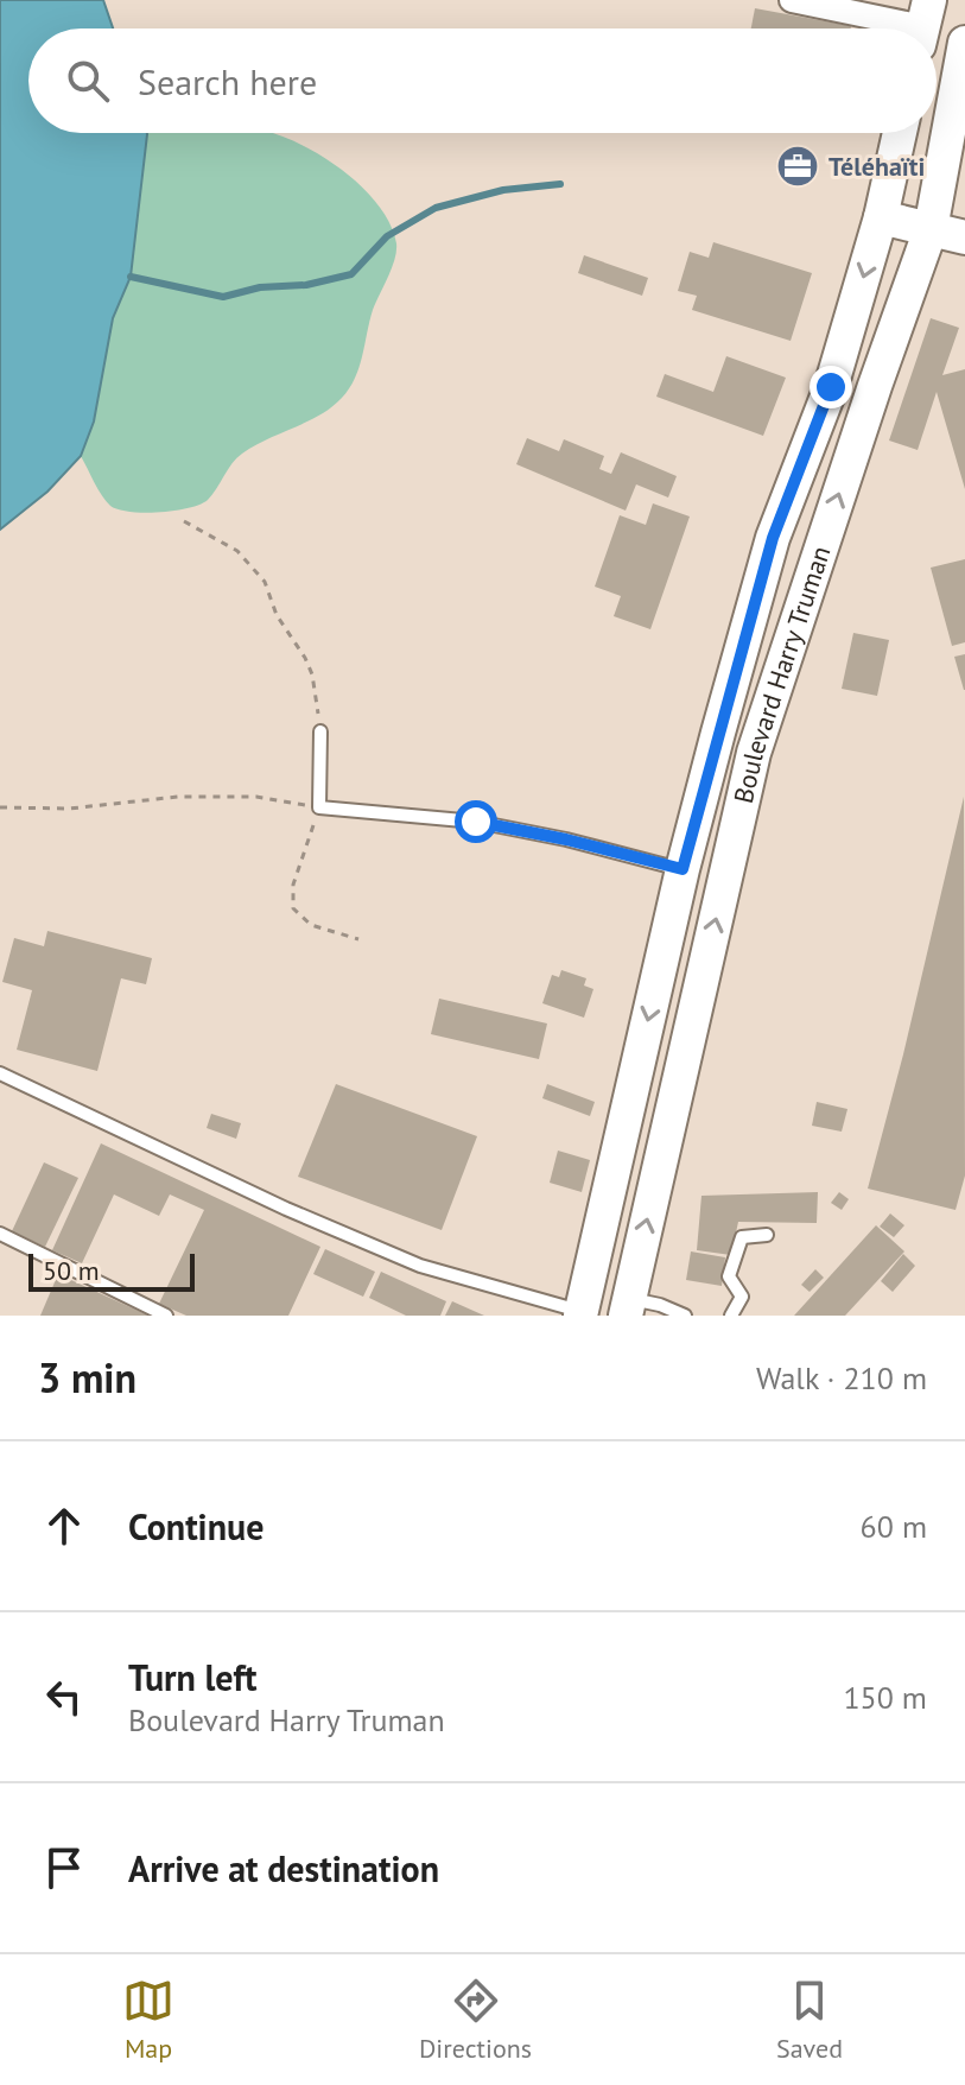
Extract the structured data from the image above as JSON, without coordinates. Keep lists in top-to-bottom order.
{
  "streets": {
    "main road": ["Boulevard Harry Truman"]
  },
  "places": {
    "office": ["Téléhaïti"]
  },
  "scale_bar": "50 m",
  "page": {
    "search": "Search here",
    "scale": "50 m",
    "heading": ["3 min", "Walk · 210 m"],
    "list": [
      ["Continue", "60 m"],
      ["Turn left", "Boulevard Harry Truman", "150 m"],
      "Arrive at destination"
    ],
    "nav": ["Map", "Directions", "Saved"]
  }
}
